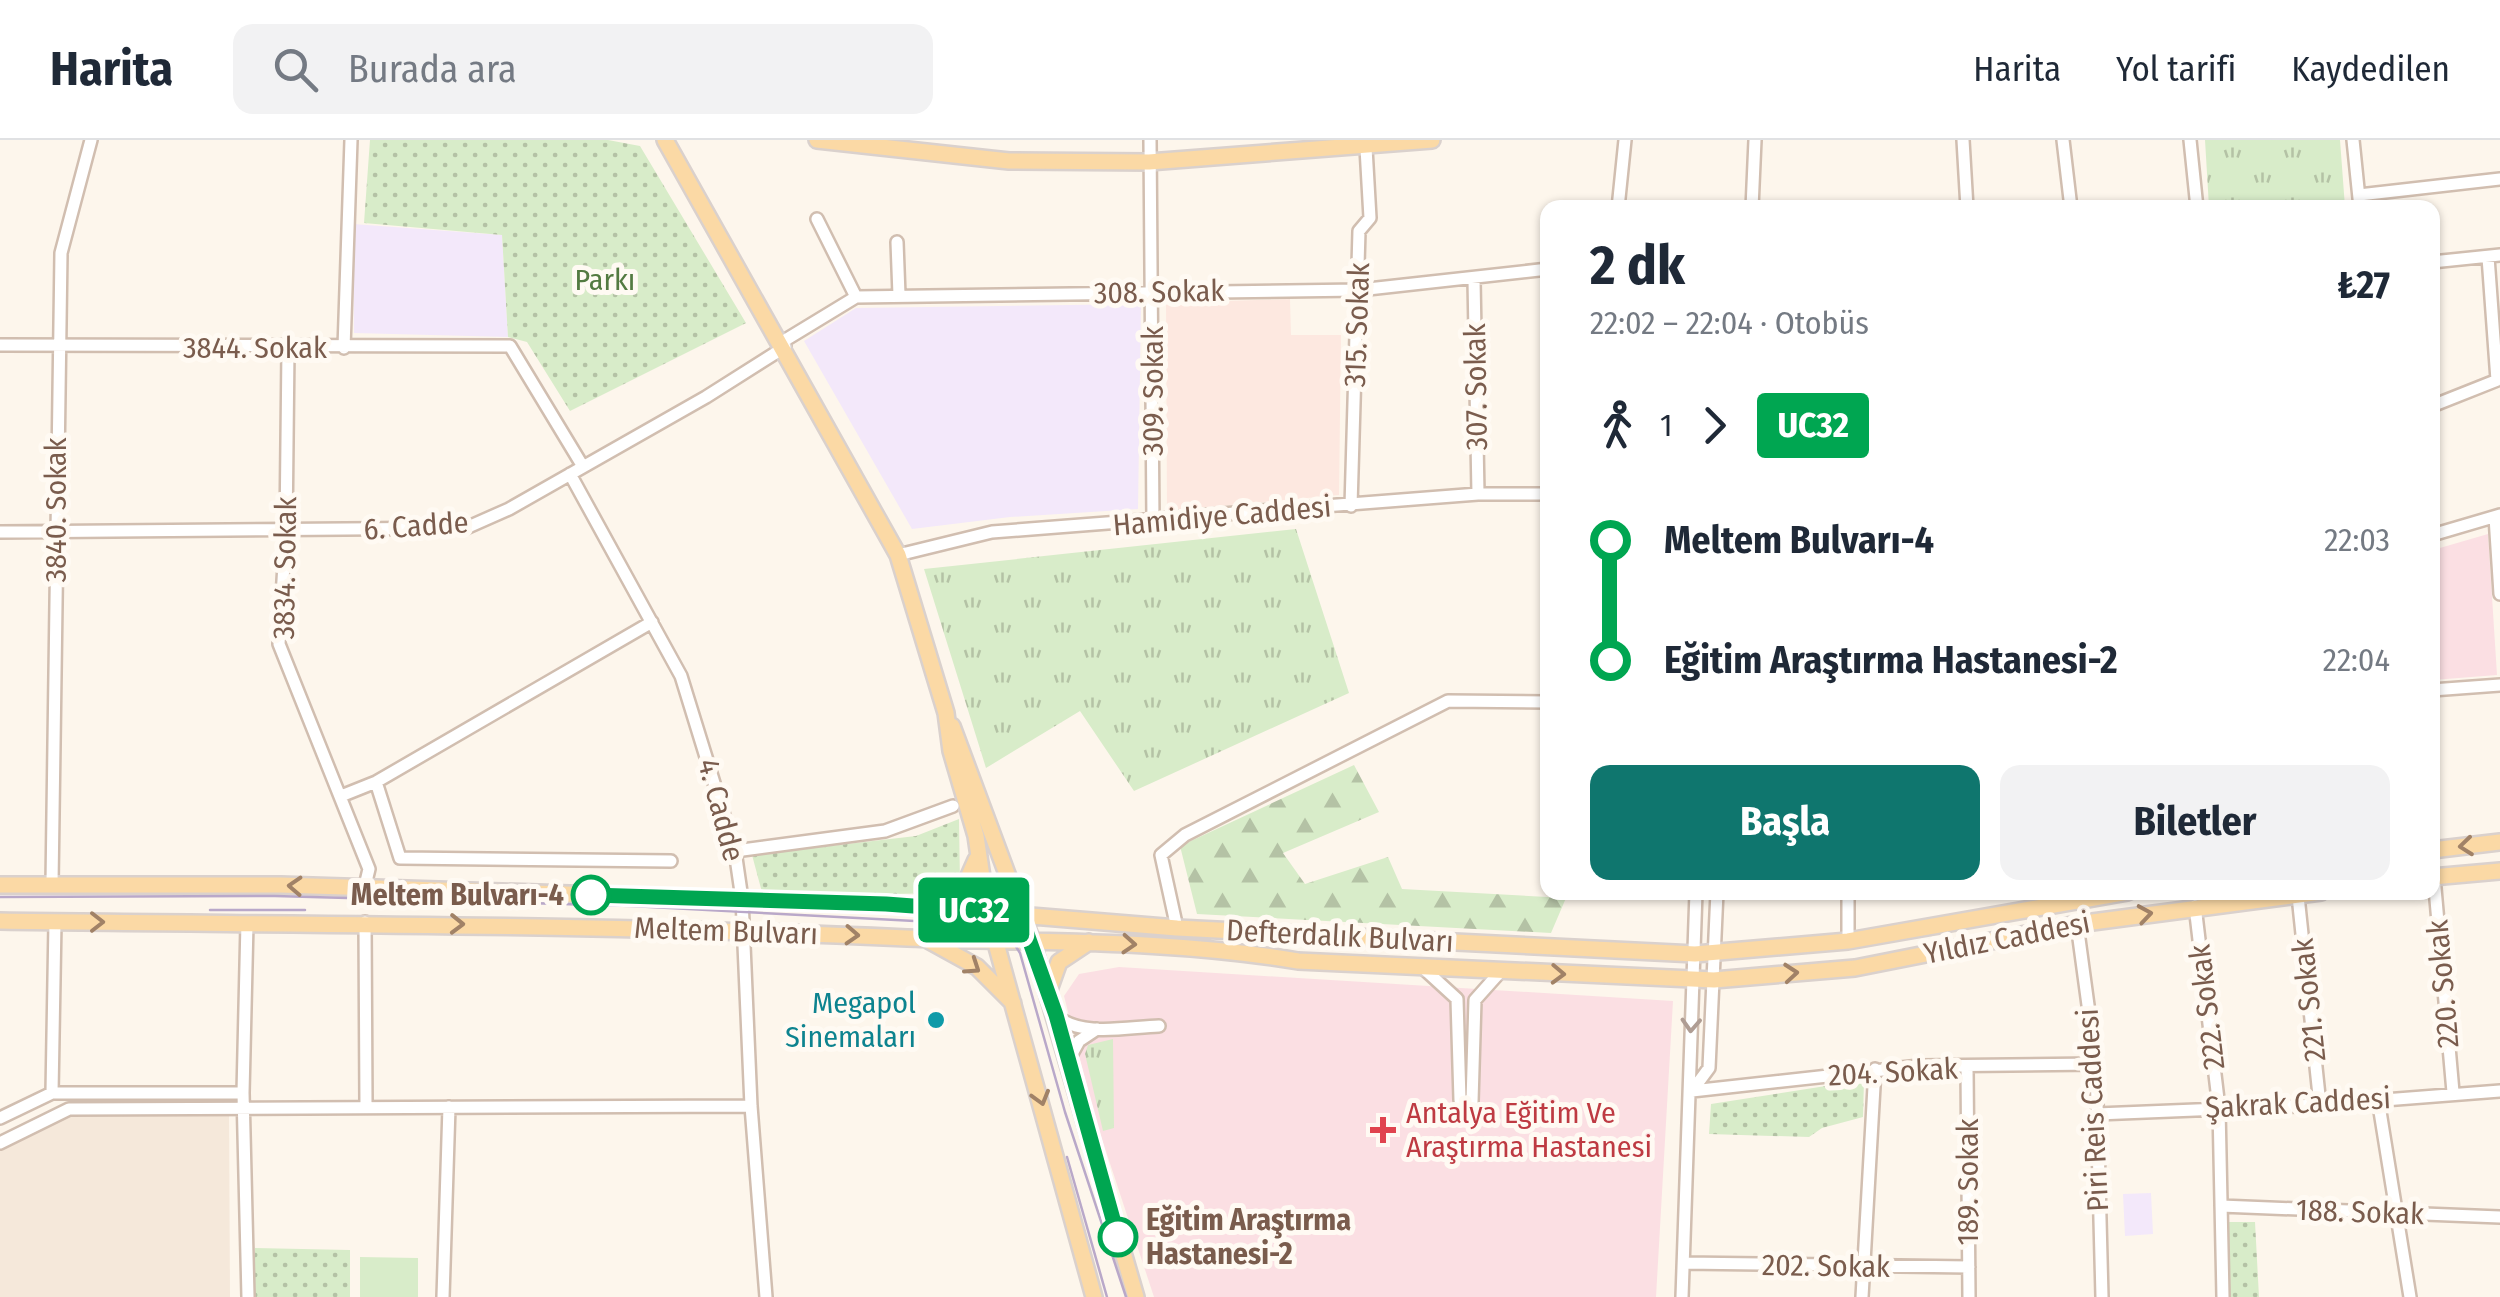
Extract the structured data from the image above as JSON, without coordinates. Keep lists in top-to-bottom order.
{
  "streets": {
    "main road": ["Meltem Bulvarı", "Defterdalık Bulvarı", "Yıldız Caddesi"],
    "street": [
      "308. Sokak",
      "315. Sokak",
      "3844. Sokak",
      "307. Sokak",
      "309. Sokak",
      "3840. Sokak",
      "Hamidiye Caddesi",
      "6. Cadde",
      "3834. Sokak",
      "4. Cadde",
      "220. Sokak",
      "221. Sokak",
      "222. Sokak",
      "204. Sokak",
      "Şakrak Caddesi",
      "Piri Reis Caddesi",
      "189. Sokak",
      "188. Sokak",
      "202. Sokak"
    ]
  },
  "crossings": [
    ["308. Sokak", "315. Sokak"],
    ["308. Sokak", "307. Sokak"],
    ["308. Sokak", "309. Sokak"],
    ["308. Sokak", "6. Cadde"],
    ["315. Sokak", "Hamidiye Caddesi"],
    ["3844. Sokak", "3840. Sokak"],
    ["3844. Sokak", "6. Cadde"],
    ["3844. Sokak", "3834. Sokak"],
    ["307. Sokak", "Hamidiye Caddesi"],
    ["309. Sokak", "Hamidiye Caddesi"],
    ["3840. Sokak", "6. Cadde"],
    ["3840. Sokak", "Meltem Bulvarı"],
    ["6. Cadde", "3834. Sokak"],
    ["6. Cadde", "4. Cadde"],
    ["3834. Sokak", "Meltem Bulvarı"],
    ["4. Cadde", "Meltem Bulvarı"],
    ["Meltem Bulvarı", "Defterdalık Bulvarı"],
    ["Defterdalık Bulvarı", "Yıldız Caddesi"],
    ["Yıldız Caddesi", "222. Sokak"],
    ["Yıldız Caddesi", "Piri Reis Caddesi"],
    ["220. Sokak", "Şakrak Caddesi"],
    ["221. Sokak", "Şakrak Caddesi"],
    ["222. Sokak", "Şakrak Caddesi"],
    ["222. Sokak", "188. Sokak"],
    ["204. Sokak", "Piri Reis Caddesi"],
    ["204. Sokak", "189. Sokak"],
    ["Şakrak Caddesi", "Piri Reis Caddesi"],
    ["189. Sokak", "202. Sokak"]
  ],
  "parks": ["Parkı"],
  "places": {
    "other": ["Meltem Bulvarı-4", "Megapol Sinemaları", "Eğitim Araştırma Hastanesi-2"],
    "health": ["Antalya Eğitim Ve Araştırma Hastanesi"]
  },
  "lines": ["bus line UC32"],
  "page": {
    "header": "Harita",
    "search": "Burada ara",
    "nav": ["Harita", "Yol tarifi", "Kaydedilen"],
    "on_map": "UC32",
    "heading": ["2 dk", "22:02 – 22:04 · Otobüs", "₺27"],
    "legs": ["1", "UC32"],
    "list": [
      {
        "name": "Meltem Bulvarı-4",
        "value": "22:03"
      },
      {
        "name": "Eğitim Araştırma Hastanesi-2",
        "value": "22:04"
      }
    ],
    "buttons": ["Başla", "Biletler"]
  }
}
